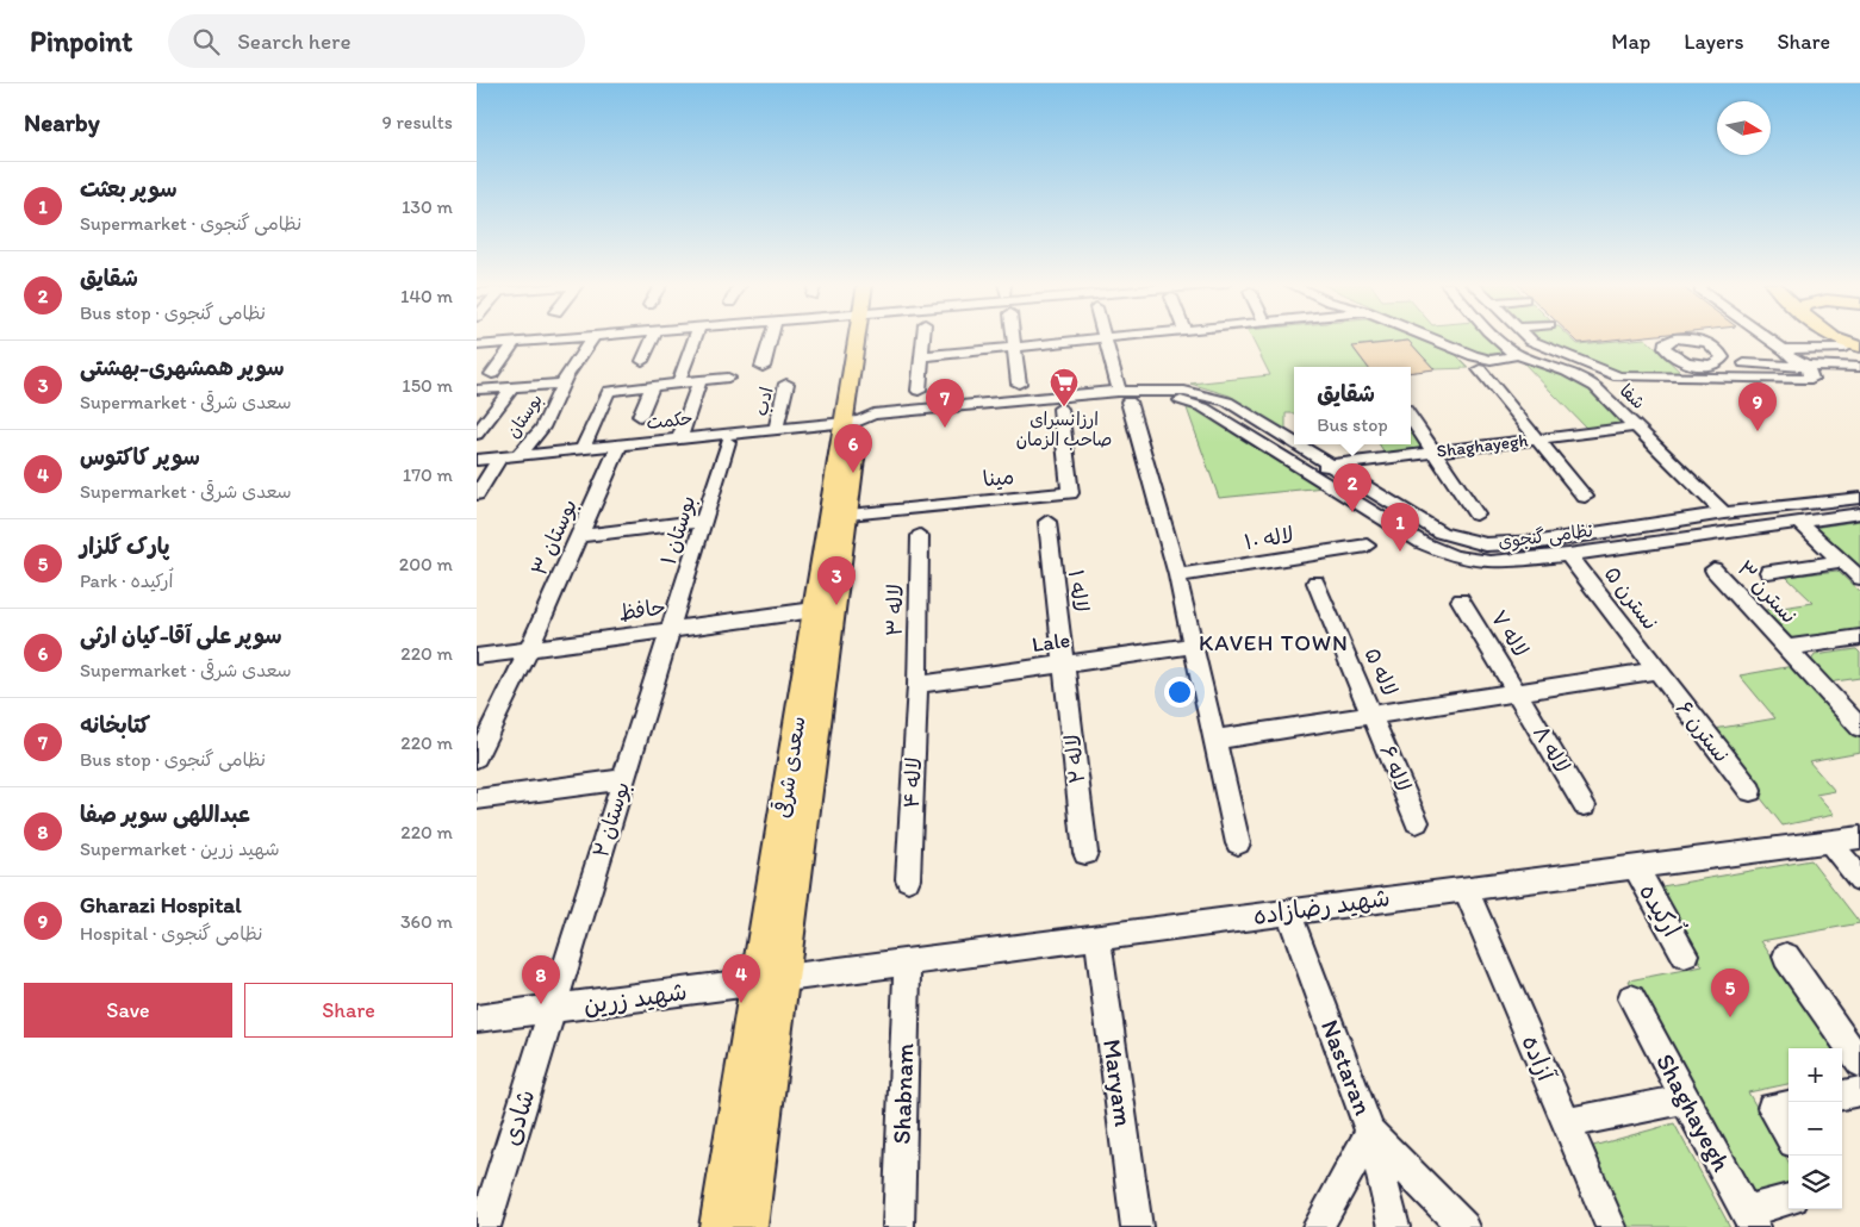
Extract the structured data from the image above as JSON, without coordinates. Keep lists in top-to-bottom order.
{
  "streets": {
    "main road": ["سعدی شرقی"],
    "street": [
      "شفا",
      "ادب",
      "بوستان",
      "حکمت",
      "Shaghayegh",
      "مینا",
      "بوستان ۱",
      "نظامی گنجوی",
      "بوستان ۳",
      "لاله ۱۰",
      "لاله ۱",
      "نسترن ۳",
      "نسترن ۵",
      "حافظ",
      "لاله ۳",
      "لاله ۷",
      "Lale",
      "لاله ۵",
      "نسترن ۶",
      "لاله ۸",
      "لاله ۲",
      "لاله ۶",
      "لاله ۴",
      "بوستان ۲",
      "شهید رضازاده",
      "اُرکیده",
      "شهید زرین",
      "آزاده",
      "Nastaran",
      "Maryam",
      "Shabnam",
      "شادی"
    ]
  },
  "crossings": [
    ["شفا", "Shaghayegh"],
    ["شفا", "نظامی گنجوی"],
    ["ادب", "حکمت"],
    ["بوستان", "حکمت"],
    ["حکمت", "نظامی گنجوی"],
    ["حکمت", "بوستان ۳"],
    ["حکمت", "سعدی شرقی"],
    ["Shaghayegh", "نظامی گنجوی"],
    ["مینا", "نظامی گنجوی"],
    ["مینا", "سعدی شرقی"],
    ["بوستان ۱", "حافظ"],
    ["بوستان ۱", "بوستان ۲"],
    ["نظامی گنجوی", "نسترن ۵"],
    ["نظامی گنجوی", "سعدی شرقی"],
    ["بوستان ۳", "حافظ"],
    ["لاله ۱", "Lale"],
    ["لاله ۱", "لاله ۲"],
    ["نسترن ۵", "نسترن ۶"],
    ["حافظ", "سعدی شرقی"],
    ["حافظ", "بوستان ۲"],
    ["لاله ۳", "Lale"],
    ["لاله ۳", "لاله ۴"],
    ["لاله ۷", "لاله ۸"],
    ["Lale", "لاله ۲"],
    ["Lale", "لاله ۴"],
    ["لاله ۵", "لاله ۶"],
    ["سعدی شرقی", "شهید رضازاده"],
    ["سعدی شرقی", "شهید زرین"],
    ["بوستان ۲", "شهید زرین"],
    ["بوستان ۲", "شادی"],
    ["شهید رضازاده", "اُرکیده"],
    ["شهید رضازاده", "شهید زرین"],
    ["شهید رضازاده", "آزاده"],
    ["شهید رضازاده", "Nastaran"],
    ["شهید رضازاده", "Maryam"],
    ["شهید رضازاده", "Shabnam"],
    ["شهید زرین", "شادی"]
  ],
  "districts": ["KAVEH TOWN"],
  "places": {
    "supermarket": ["ارزانسرای صاحب الزمان"]
  },
  "north": "right",
  "page": {
    "header": "Pinpoint",
    "search": "Search here",
    "nav": ["Map", "Layers", "Share"],
    "heading": ["Nearby", "9 results"],
    "list": [
      {
        "mark": "1",
        "name": "سوپر بعثت",
        "note": "Supermarket · نظامی گنجوی",
        "value": "130 m"
      },
      {
        "mark": "2",
        "name": "شقایق",
        "note": "Bus stop · نظامی گنجوی",
        "value": "140 m"
      },
      {
        "mark": "3",
        "name": "سوپر همشهری-بهشتی",
        "note": "Supermarket · سعدی شرقی",
        "value": "150 m"
      },
      {
        "mark": "4",
        "name": "سوپر کاکتوس",
        "note": "Supermarket · سعدی شرقی",
        "value": "170 m"
      },
      {
        "mark": "5",
        "name": "پارک گلزار",
        "note": "Park · اُرکیده",
        "value": "200 m"
      },
      {
        "mark": "6",
        "name": "سوپر علی آقا-کیان ارثی",
        "note": "Supermarket · سعدی شرقی",
        "value": "220 m"
      },
      {
        "mark": "7",
        "name": "کتابخانه",
        "note": "Bus stop · نظامی گنجوی",
        "value": "220 m"
      },
      {
        "mark": "8",
        "name": "عبداللهی سوپر صفا",
        "note": "Supermarket · شهید زرین",
        "value": "220 m"
      },
      {
        "mark": "9",
        "name": "Gharazi Hospital",
        "note": "Hospital · نظامی گنجوی",
        "value": "360 m"
      }
    ],
    "popup": ["شقایق", "Bus stop"],
    "pins": [
      "7",
      "9",
      "6",
      "2",
      "1",
      "3",
      "4",
      "8",
      "5"
    ],
    "buttons": ["Save", "Share"],
    "map_buttons": ["+", "−"]
  }
}
